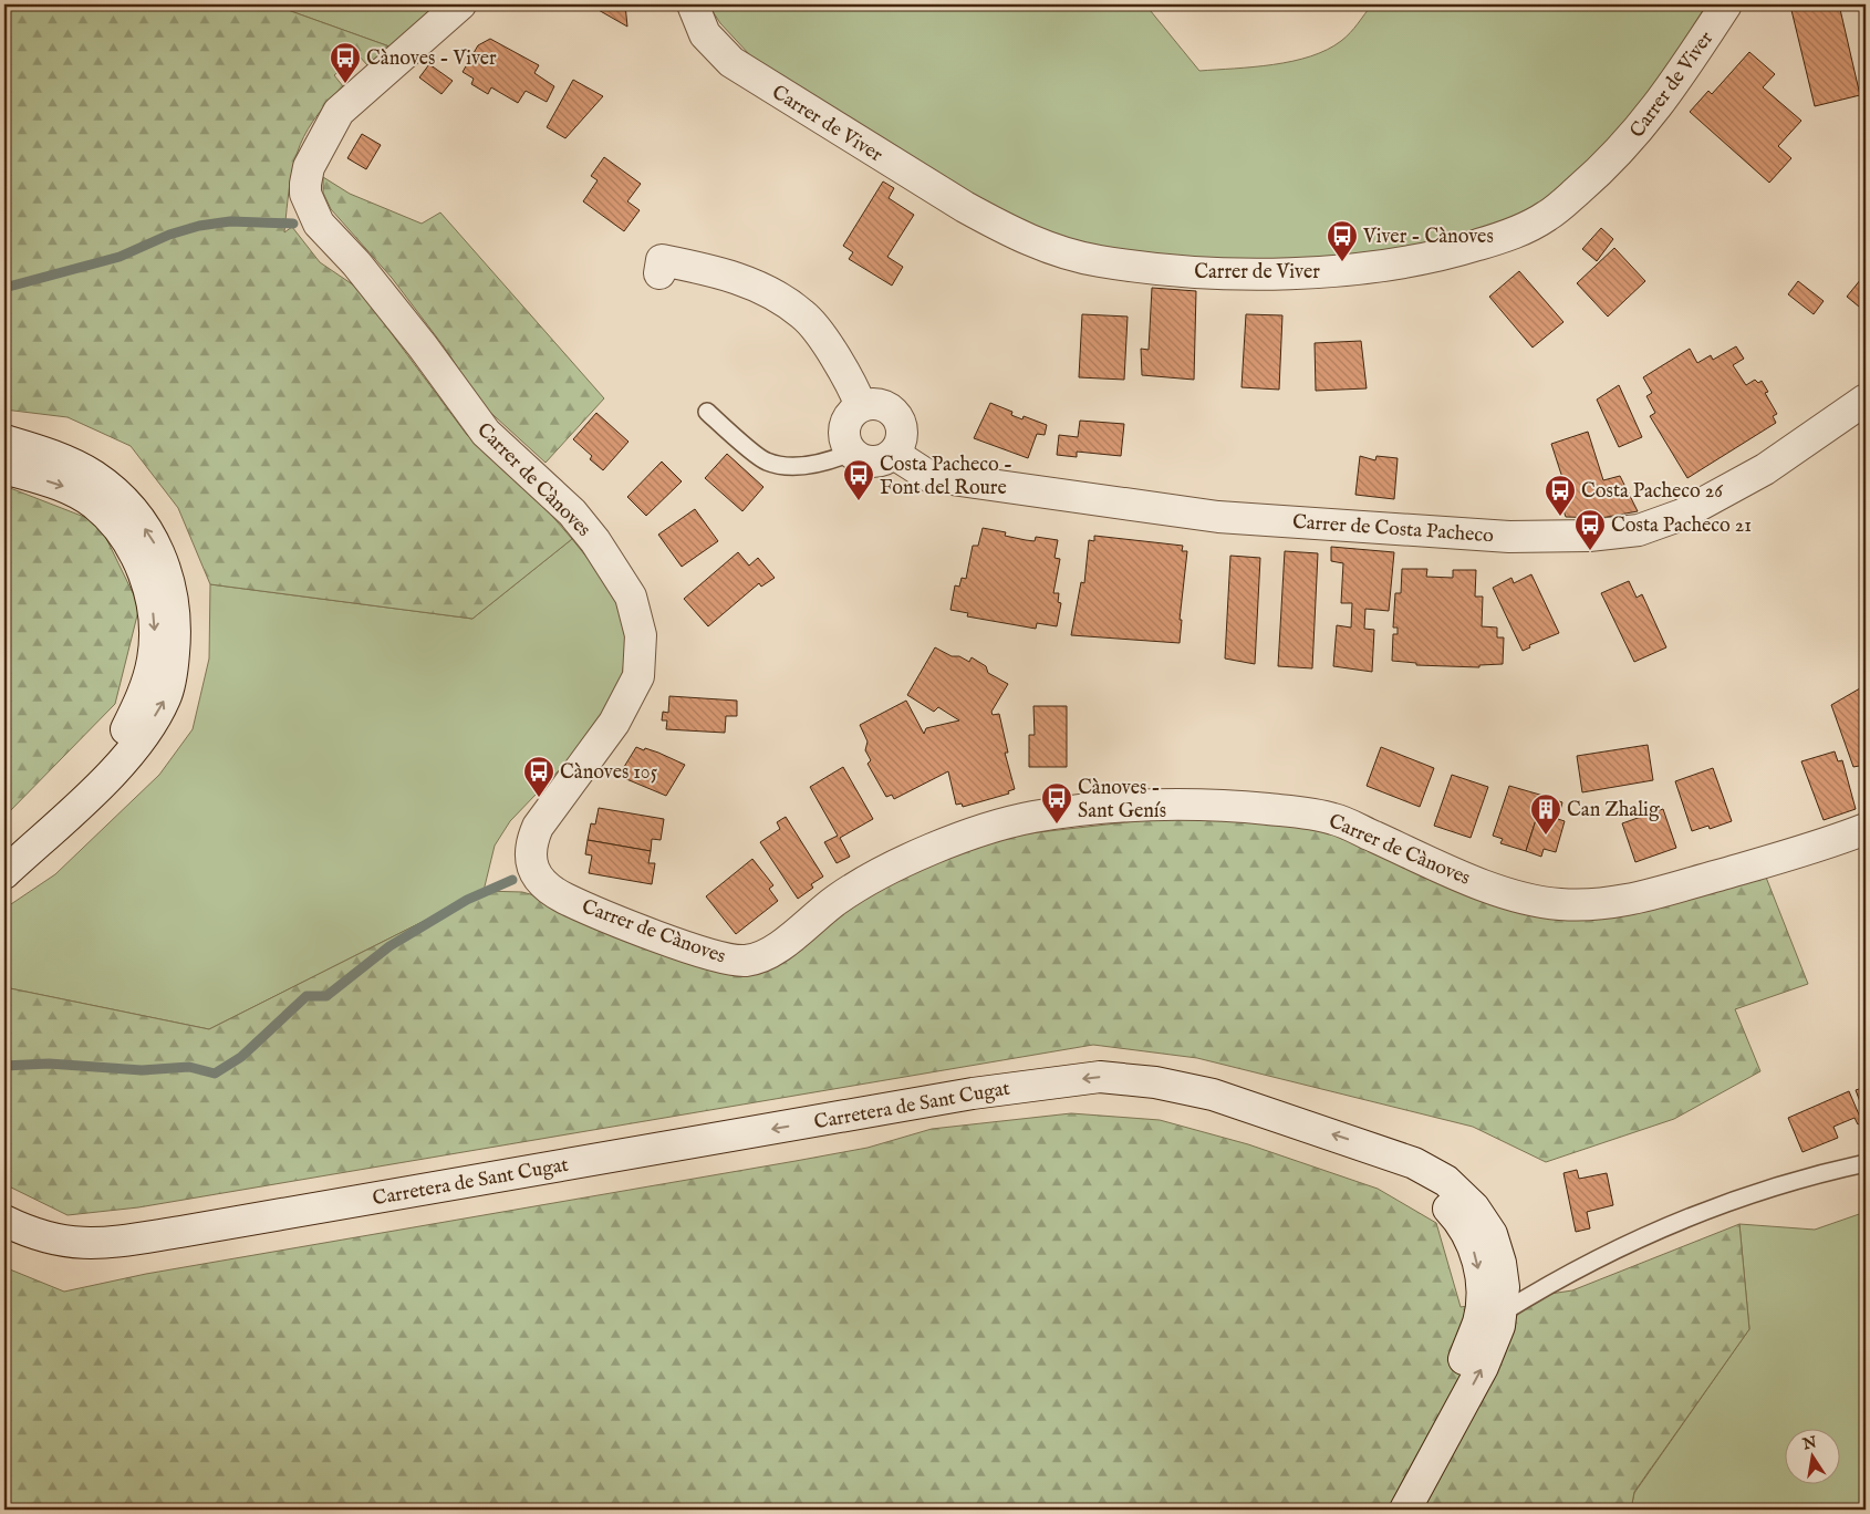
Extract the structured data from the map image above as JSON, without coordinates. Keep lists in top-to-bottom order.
{
  "streets": {
    "street": [
      "Carrer de Viver",
      "Carrer de Cànoves",
      "Carrer de Costa Pacheco",
      "Carretera de Sant Cugat"
    ]
  },
  "places": {
    "bus stop": [
      "Cànoves - Viver",
      "Viver - Cànoves",
      "Costa Pacheco - Font del Roure",
      "Costa Pacheco 26",
      "Costa Pacheco 21",
      "Cànoves 105",
      "Cànoves - Sant Genís"
    ],
    "building": ["Can Zhalig"]
  },
  "north": "top"
}
